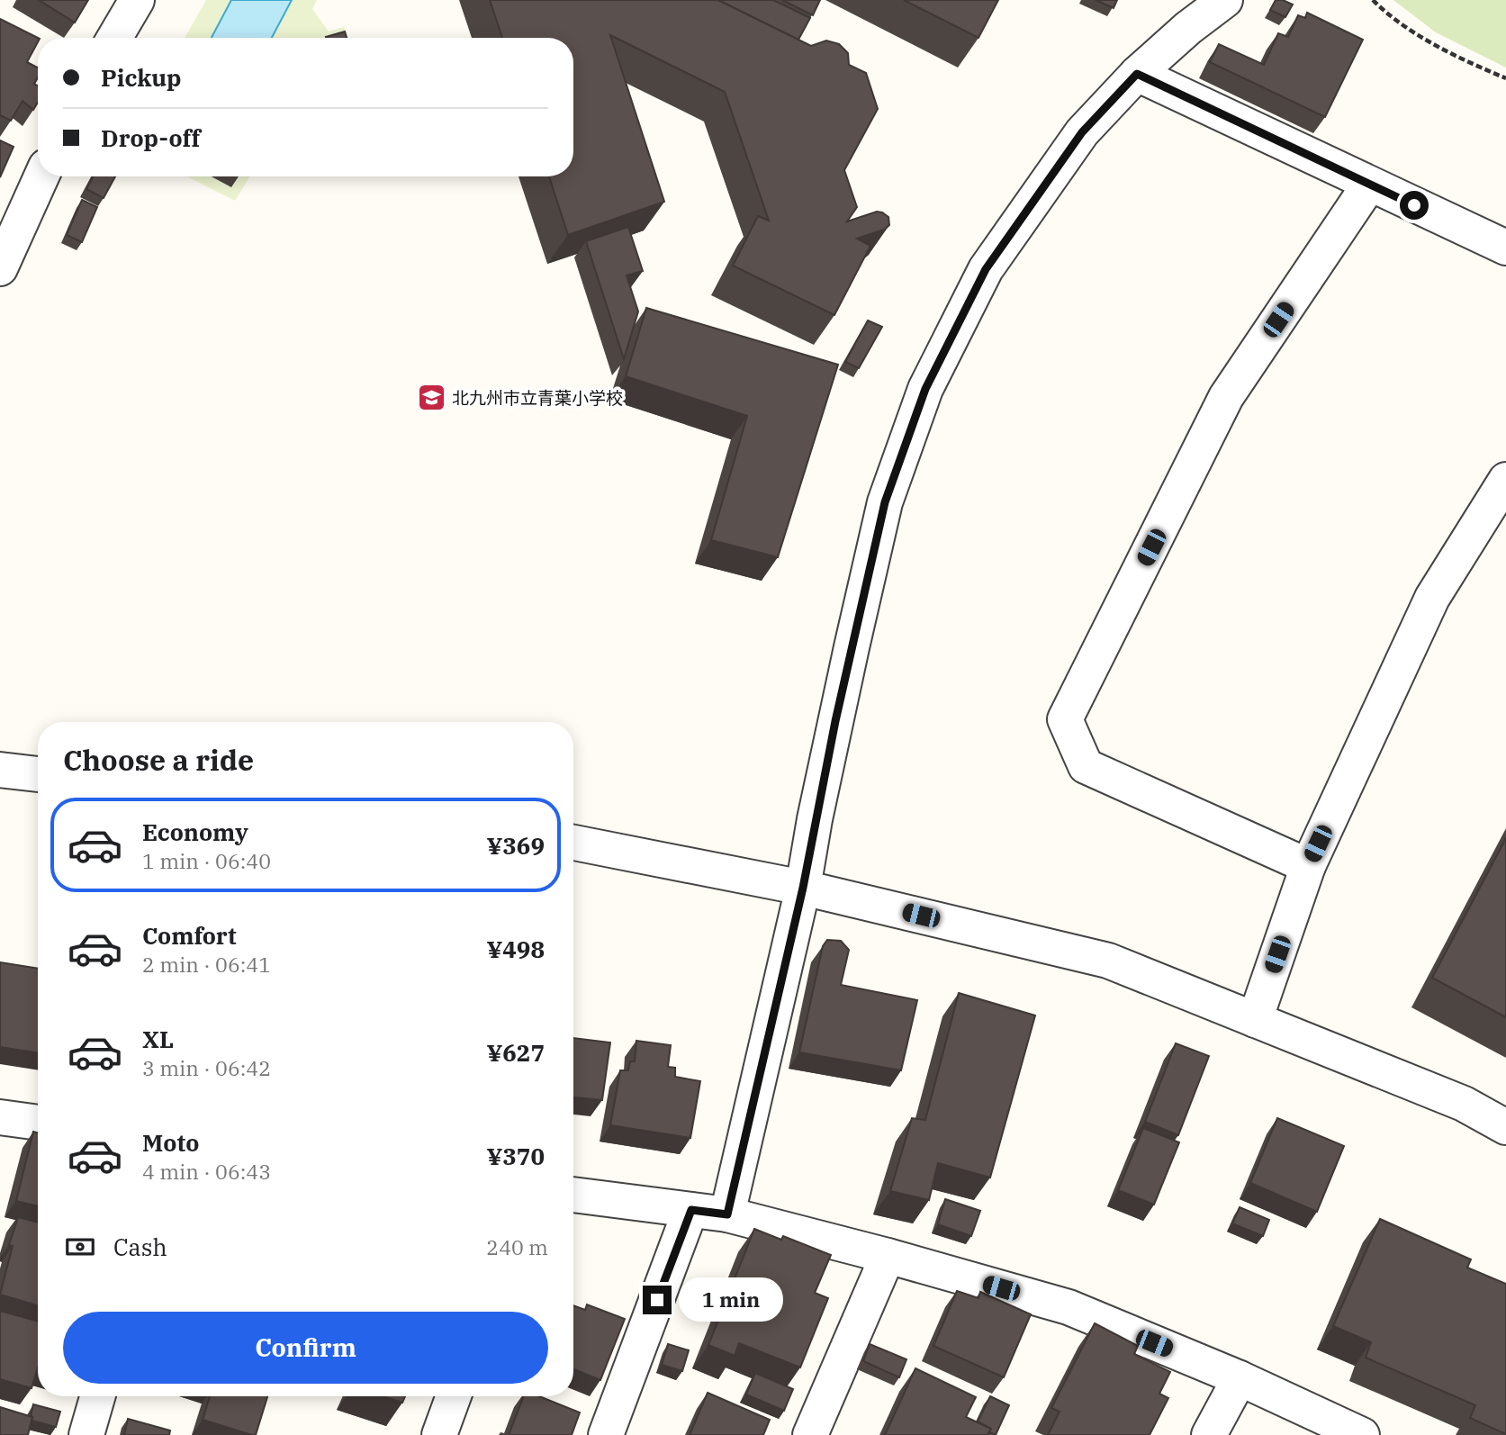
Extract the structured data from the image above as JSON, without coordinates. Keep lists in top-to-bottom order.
{
  "places": {
    "school or university": ["北九州市立青葉小学校"]
  },
  "page": {
    "banner": ["Pickup", "Drop-off"],
    "heading": "Choose a ride",
    "list": [
      {
        "name": "Economy",
        "note": "1 min · 06:40",
        "value": "¥369"
      },
      {
        "name": "Comfort",
        "note": "2 min · 06:41",
        "value": "¥498"
      },
      {
        "name": "XL",
        "note": "3 min · 06:42",
        "value": "¥627"
      },
      {
        "name": "Moto",
        "note": "4 min · 06:43",
        "value": "¥370"
      }
    ],
    "pay": ["Cash", "240 m"],
    "bubble": "1 min",
    "buttons": "Confirm"
  }
}
